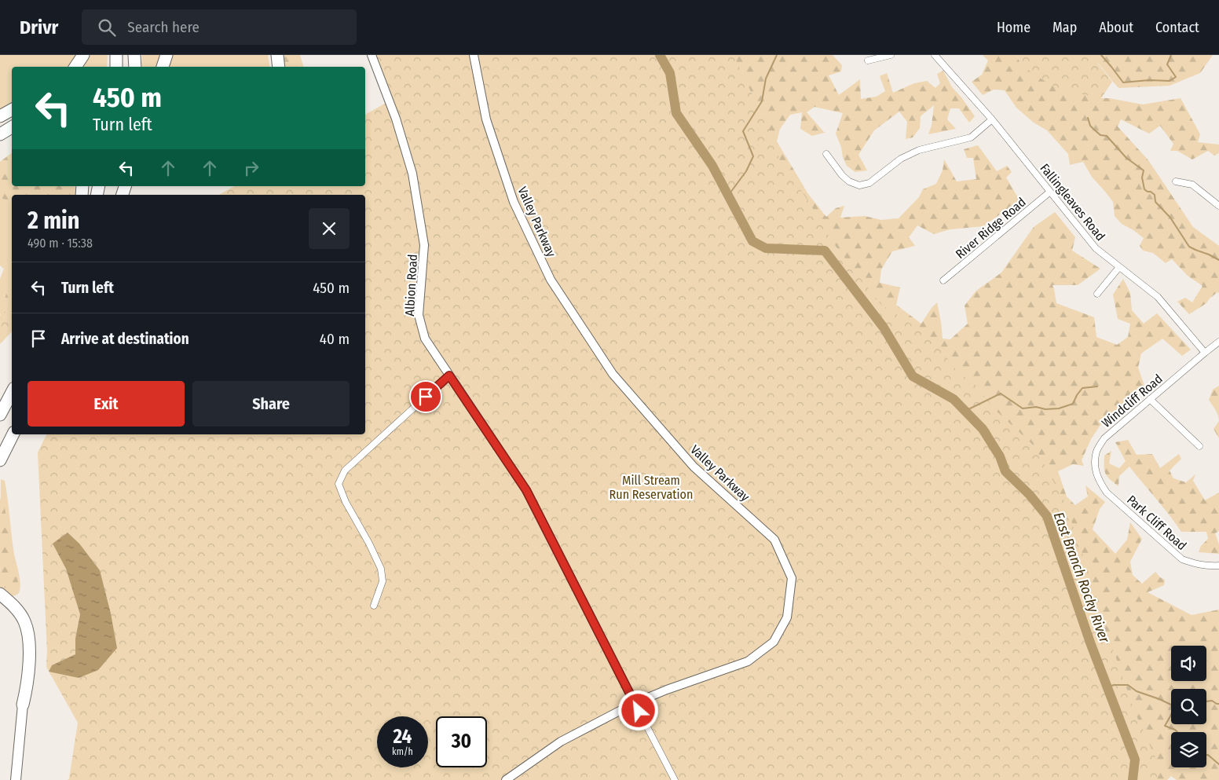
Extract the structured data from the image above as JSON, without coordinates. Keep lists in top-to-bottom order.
{
  "streets": {
    "street": [
      "Fallingleaves Road",
      "Valley Parkway",
      "River Ridge Road",
      "Albion Road",
      "Windcliff Road",
      "Park Cliff Road"
    ]
  },
  "crossings": [
    ["Fallingleaves Road", "River Ridge Road"],
    ["Fallingleaves Road", "Windcliff Road"],
    ["Valley Parkway", "Albion Road"],
    ["Windcliff Road", "Park Cliff Road"]
  ],
  "water": ["East Branch Rocky River"],
  "parks": ["Mill Stream Run Reservation"],
  "page": {
    "header": "Drivr",
    "search": "Search here",
    "nav": [
      "Home",
      "Map",
      "About",
      "Contact"
    ],
    "turn": ["450 m", "Turn left"],
    "heading": ["2 min", "490 m · 15:38"],
    "list": [
      {
        "name": "Turn left",
        "value": "450 m"
      },
      {
        "name": "Arrive at destination",
        "value": "40 m"
      }
    ],
    "buttons": ["Exit", "Share"],
    "speed": "24 km/h",
    "limit": "30"
  }
}
